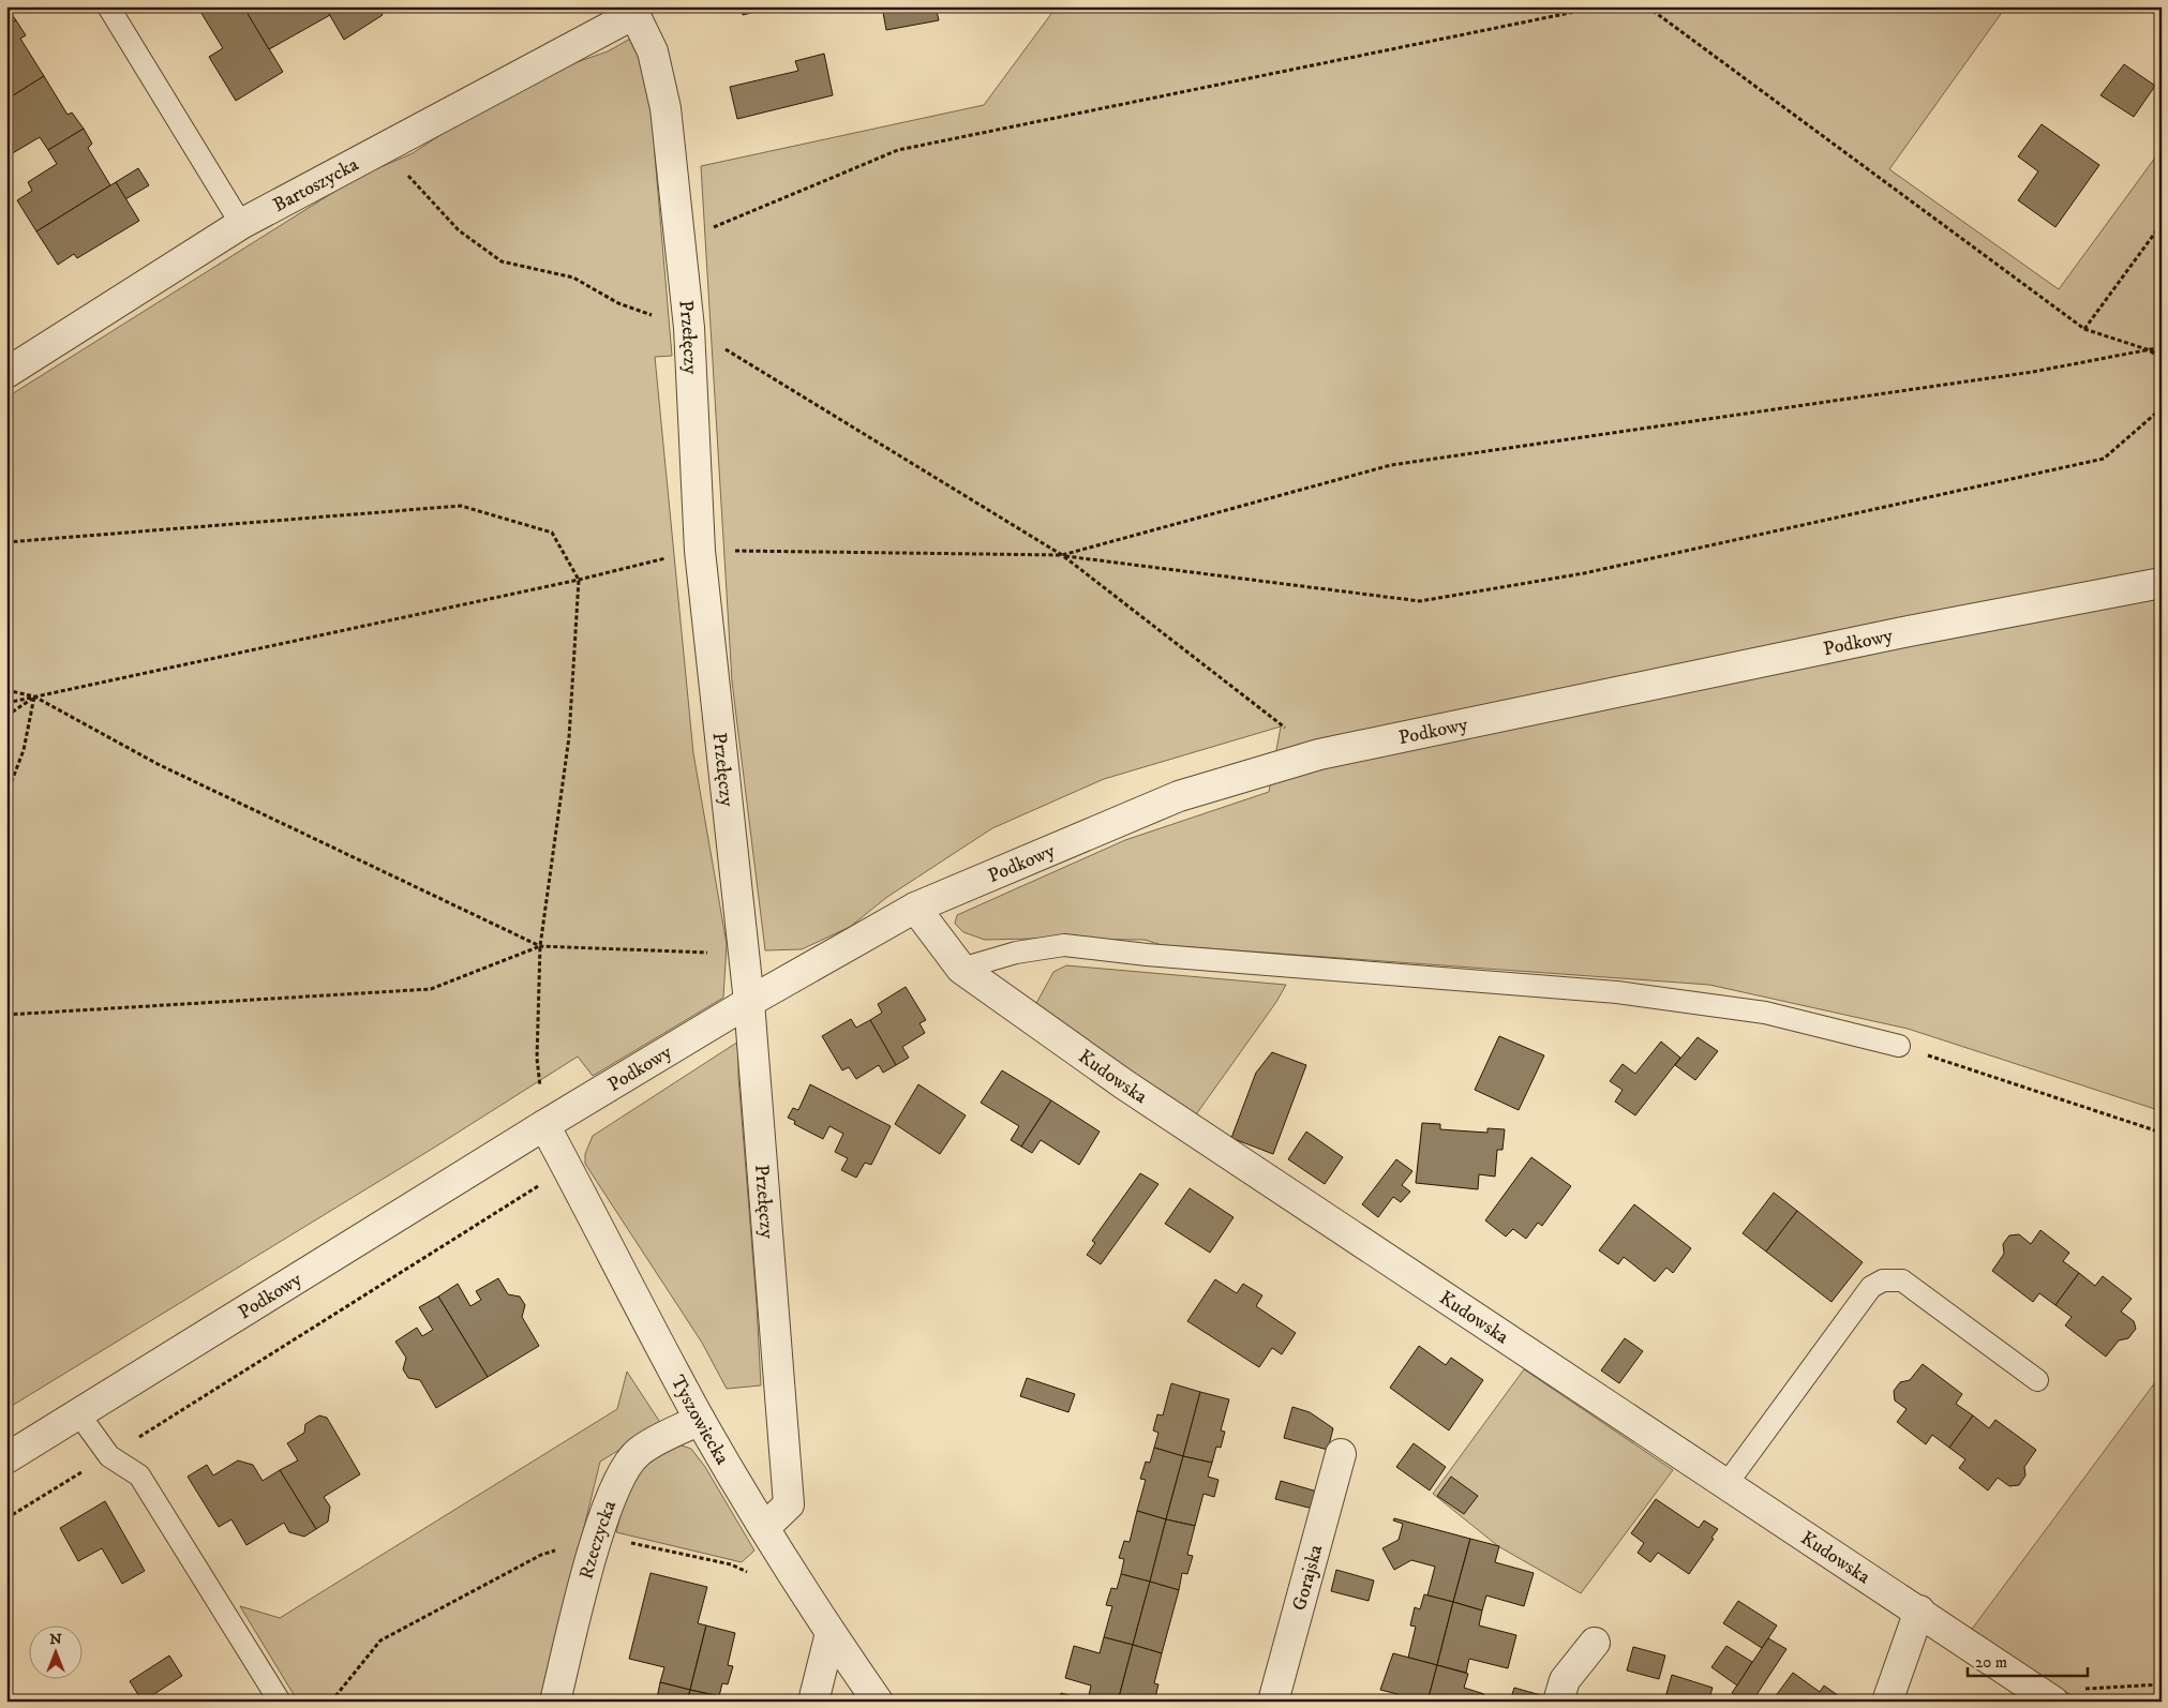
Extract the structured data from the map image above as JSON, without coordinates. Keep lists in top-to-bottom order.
{
  "streets": {
    "street": [
      "Bartoszycka",
      "Przełęczy",
      "Podkowy",
      "Kudowska",
      "Tyszowiecka",
      "Rzeczycka",
      "Gorajska"
    ]
  },
  "crossings": [
    ["Bartoszycka", "Przełęczy"],
    ["Przełęczy", "Podkowy"],
    ["Przełęczy", "Tyszowiecka"],
    ["Podkowy", "Kudowska"],
    ["Podkowy", "Tyszowiecka"],
    ["Tyszowiecka", "Rzeczycka"]
  ],
  "scale_bar": "20 m",
  "north": "top"
}
